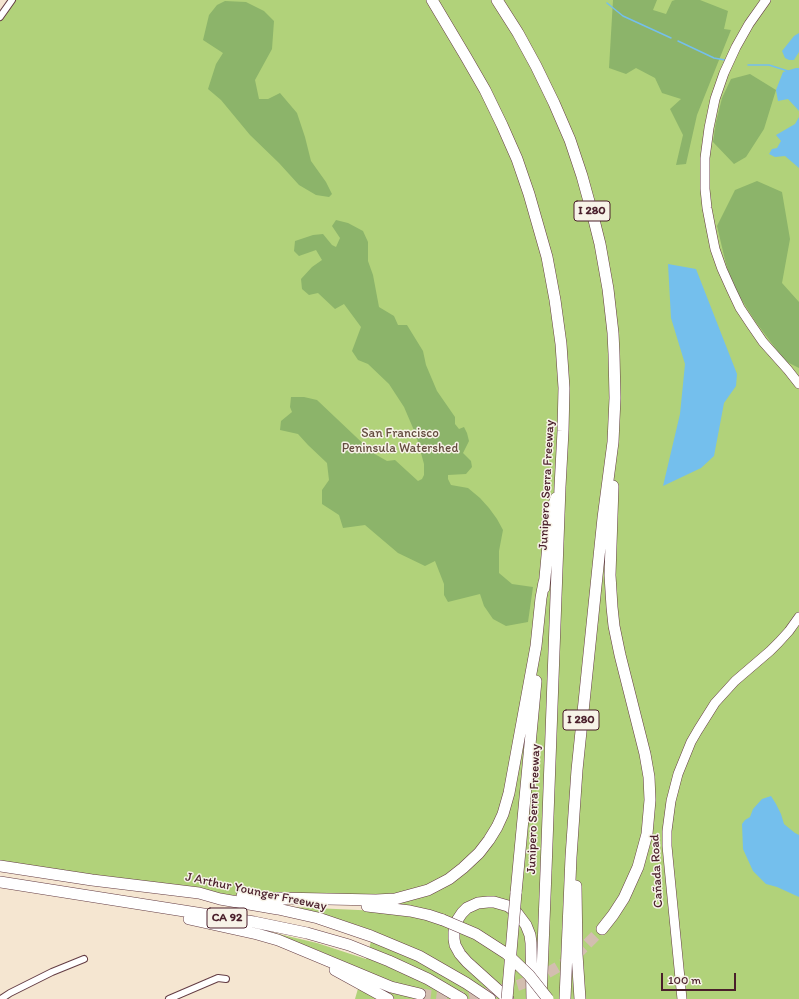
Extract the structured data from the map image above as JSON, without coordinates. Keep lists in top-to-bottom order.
{
  "streets": {
    "highway": [
      "I 280",
      "Junipero Serra Freeway",
      "J Arthur Younger Freeway",
      "CA 92"
    ],
    "main road": ["Cañada Road"]
  },
  "parks": ["San Francisco Peninsula Watershed"],
  "scale_bar": "100 m"
}
